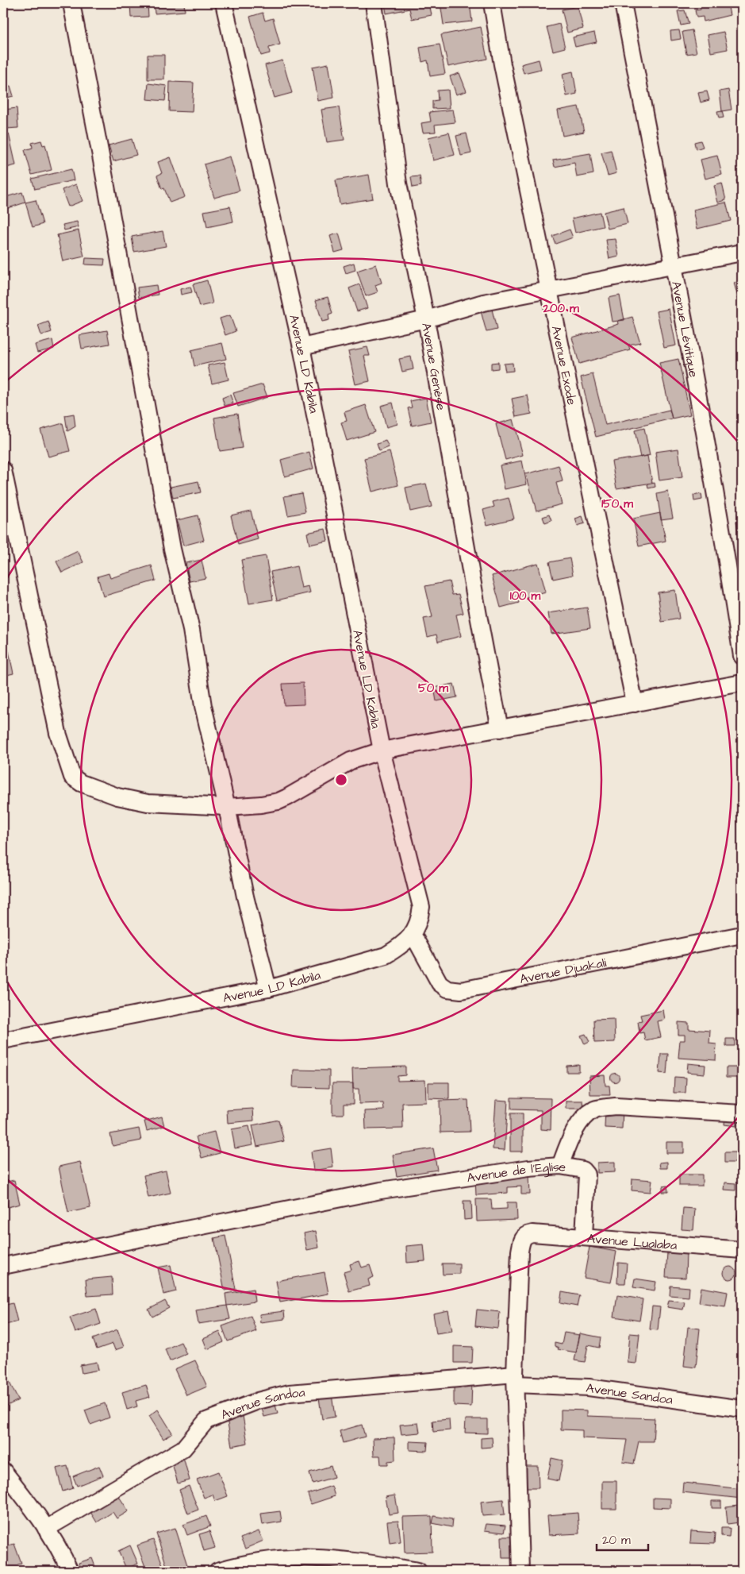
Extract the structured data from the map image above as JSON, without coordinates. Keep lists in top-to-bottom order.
{
  "streets": {
    "street": [
      "Avenue Lévitique",
      "Avenue LD Kabila",
      "Avenue Exode",
      "Avenue Genèse",
      "Avenue Djuakali",
      "Avenue de l'Eglise",
      "Avenue Lualaba",
      "Avenue Sandoa"
    ]
  },
  "crossings": [
    ["Avenue LD Kabila", "Avenue Djuakali"],
    ["Avenue de l'Eglise", "Avenue Lualaba"],
    ["Avenue Lualaba", "Avenue Sandoa"]
  ],
  "scale_bar": "20 m",
  "rings": [
    "200 m",
    "150 m",
    "100 m",
    "50 m"
  ]
}
